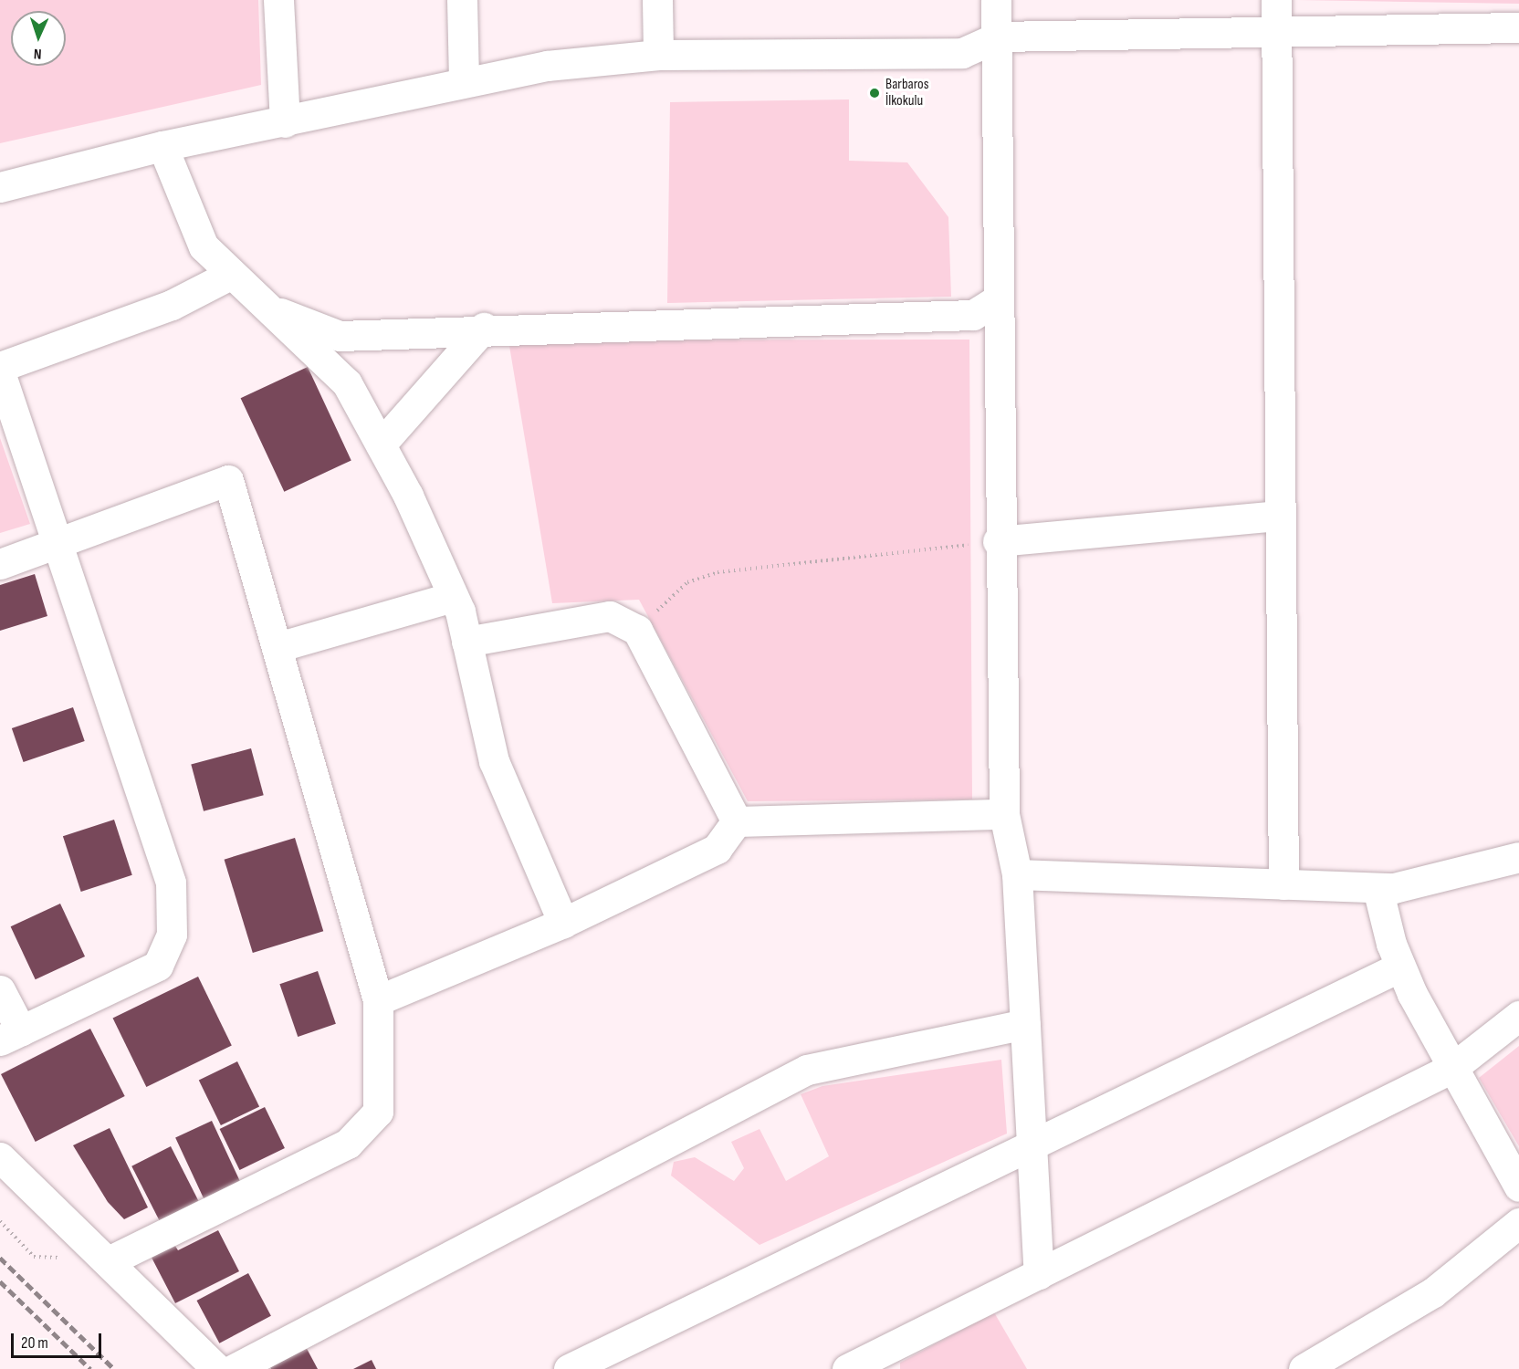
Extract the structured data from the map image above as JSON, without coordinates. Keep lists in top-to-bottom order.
{
  "places": ["Barbaros İlkokulu"],
  "scale_bar": "20 m",
  "north": "bottom"
}
